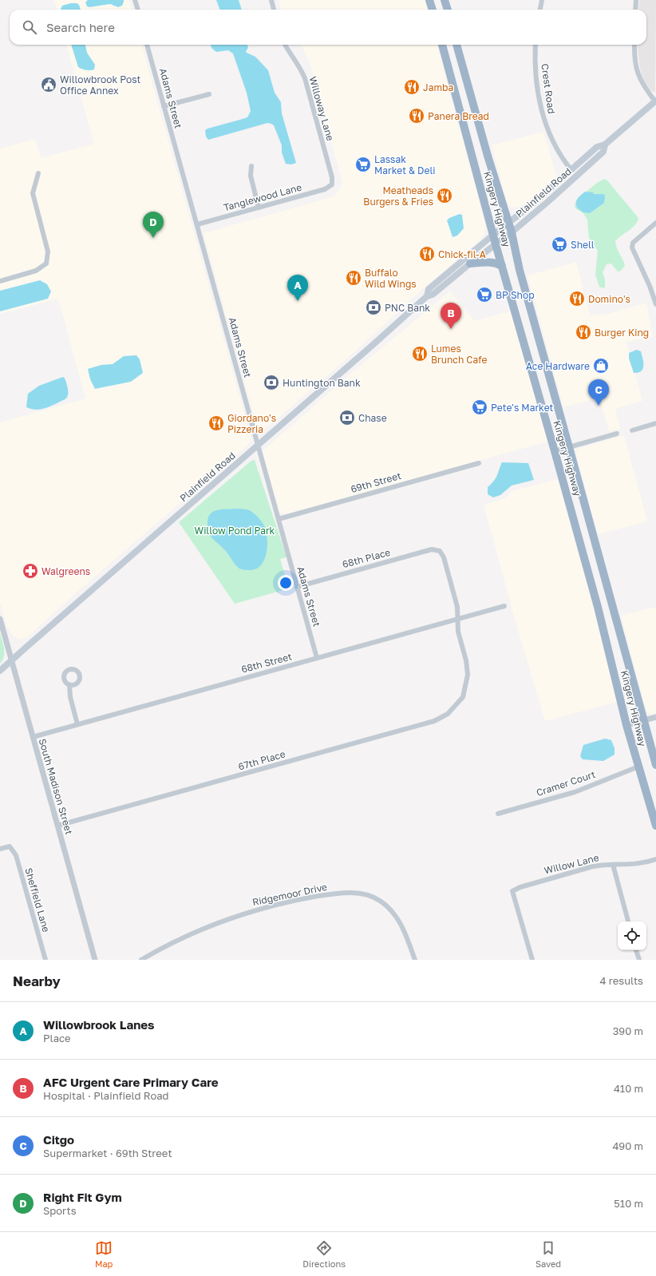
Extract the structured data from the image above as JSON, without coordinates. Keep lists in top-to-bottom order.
{
  "streets": {
    "highway": ["Kingery Highway"],
    "main road": ["Plainfield Road"],
    "street": [
      "Crest Road",
      "Adams Street",
      "Willoway Lane",
      "Tanglewood Lane",
      "69th Street",
      "68th Place",
      "68th Street",
      "67th Place",
      "Cramer Court",
      "South Madison Street",
      "Willow Lane",
      "Ridgemoor Drive",
      "Sheffield Lane"
    ]
  },
  "crossings": [
    ["Crest Road", "Plainfield Road"],
    ["Adams Street", "Plainfield Road"],
    ["Adams Street", "Tanglewood Lane"],
    ["Adams Street", "69th Street"],
    ["Adams Street", "68th Place"],
    ["Adams Street", "68th Street"],
    ["Willoway Lane", "Tanglewood Lane"],
    ["Plainfield Road", "Kingery Highway"],
    ["Plainfield Road", "South Madison Street"],
    ["Kingery Highway", "Cramer Court"],
    ["68th Place", "68th Street"],
    ["68th Place", "67th Place"],
    ["68th Street", "67th Place"],
    ["68th Street", "South Madison Street"],
    ["67th Place", "South Madison Street"]
  ],
  "parks": ["Willow Pond Park"],
  "places": {
    "public building": ["Willowbrook Post Office Annex"],
    "restaurant": [
      "Jamba",
      "Panera Bread",
      "Meatheads Burgers & Fries",
      "Chick-fil-A",
      "Buffalo Wild Wings",
      "Domino's",
      "Burger King",
      "Lumes Brunch Cafe",
      "Giordano's Pizzeria"
    ],
    "supermarket": [
      "Lassak Market & Deli",
      "Shell",
      "BP Shop",
      "Pete's Market"
    ],
    "bank": ["PNC Bank", "Huntington Bank", "Chase"],
    "shop": ["Ace Hardware"],
    "pharmacy": ["Walgreens"]
  },
  "page": {
    "search": "Search here",
    "pins": [
      "D",
      "A",
      "B",
      "C"
    ],
    "heading": ["Nearby", "4 results"],
    "list": [
      {
        "mark": "A",
        "name": "Willowbrook Lanes",
        "note": "Place",
        "value": "390 m"
      },
      {
        "mark": "B",
        "name": "AFC Urgent Care Primary Care",
        "note": "Hospital · Plainfield Road",
        "value": "410 m"
      },
      {
        "mark": "C",
        "name": "Citgo",
        "note": "Supermarket · 69th Street",
        "value": "490 m"
      },
      {
        "mark": "D",
        "name": "Right Fit Gym",
        "note": "Sports",
        "value": "510 m"
      }
    ],
    "nav": ["Map", "Directions", "Saved"]
  }
}
